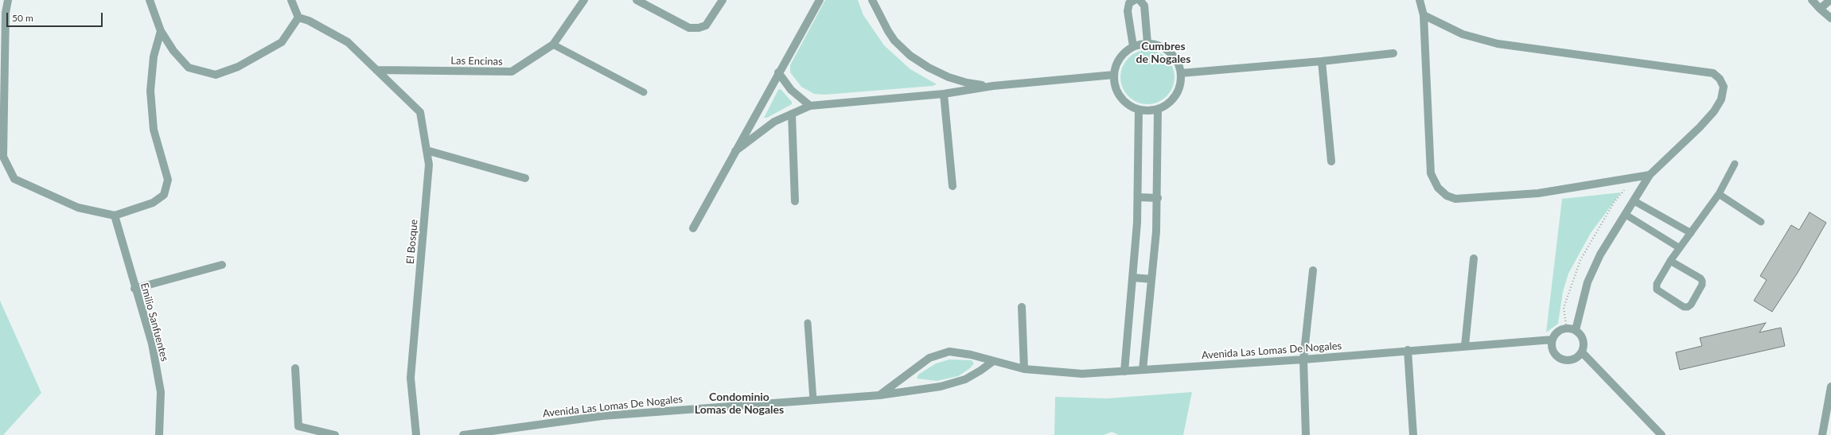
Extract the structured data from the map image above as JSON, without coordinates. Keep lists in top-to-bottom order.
{
  "streets": {
    "street": [
      "Las Encinas",
      "El Bosque",
      "Emilio Sanfuentes",
      "Avenida Las Lomas De Nogales"
    ]
  },
  "crossings": [
    ["Las Encinas", "El Bosque"]
  ],
  "districts": ["Cumbres de Nogales", "Condominio Lomas de Nogales"],
  "scale_bar": "50 m"
}
